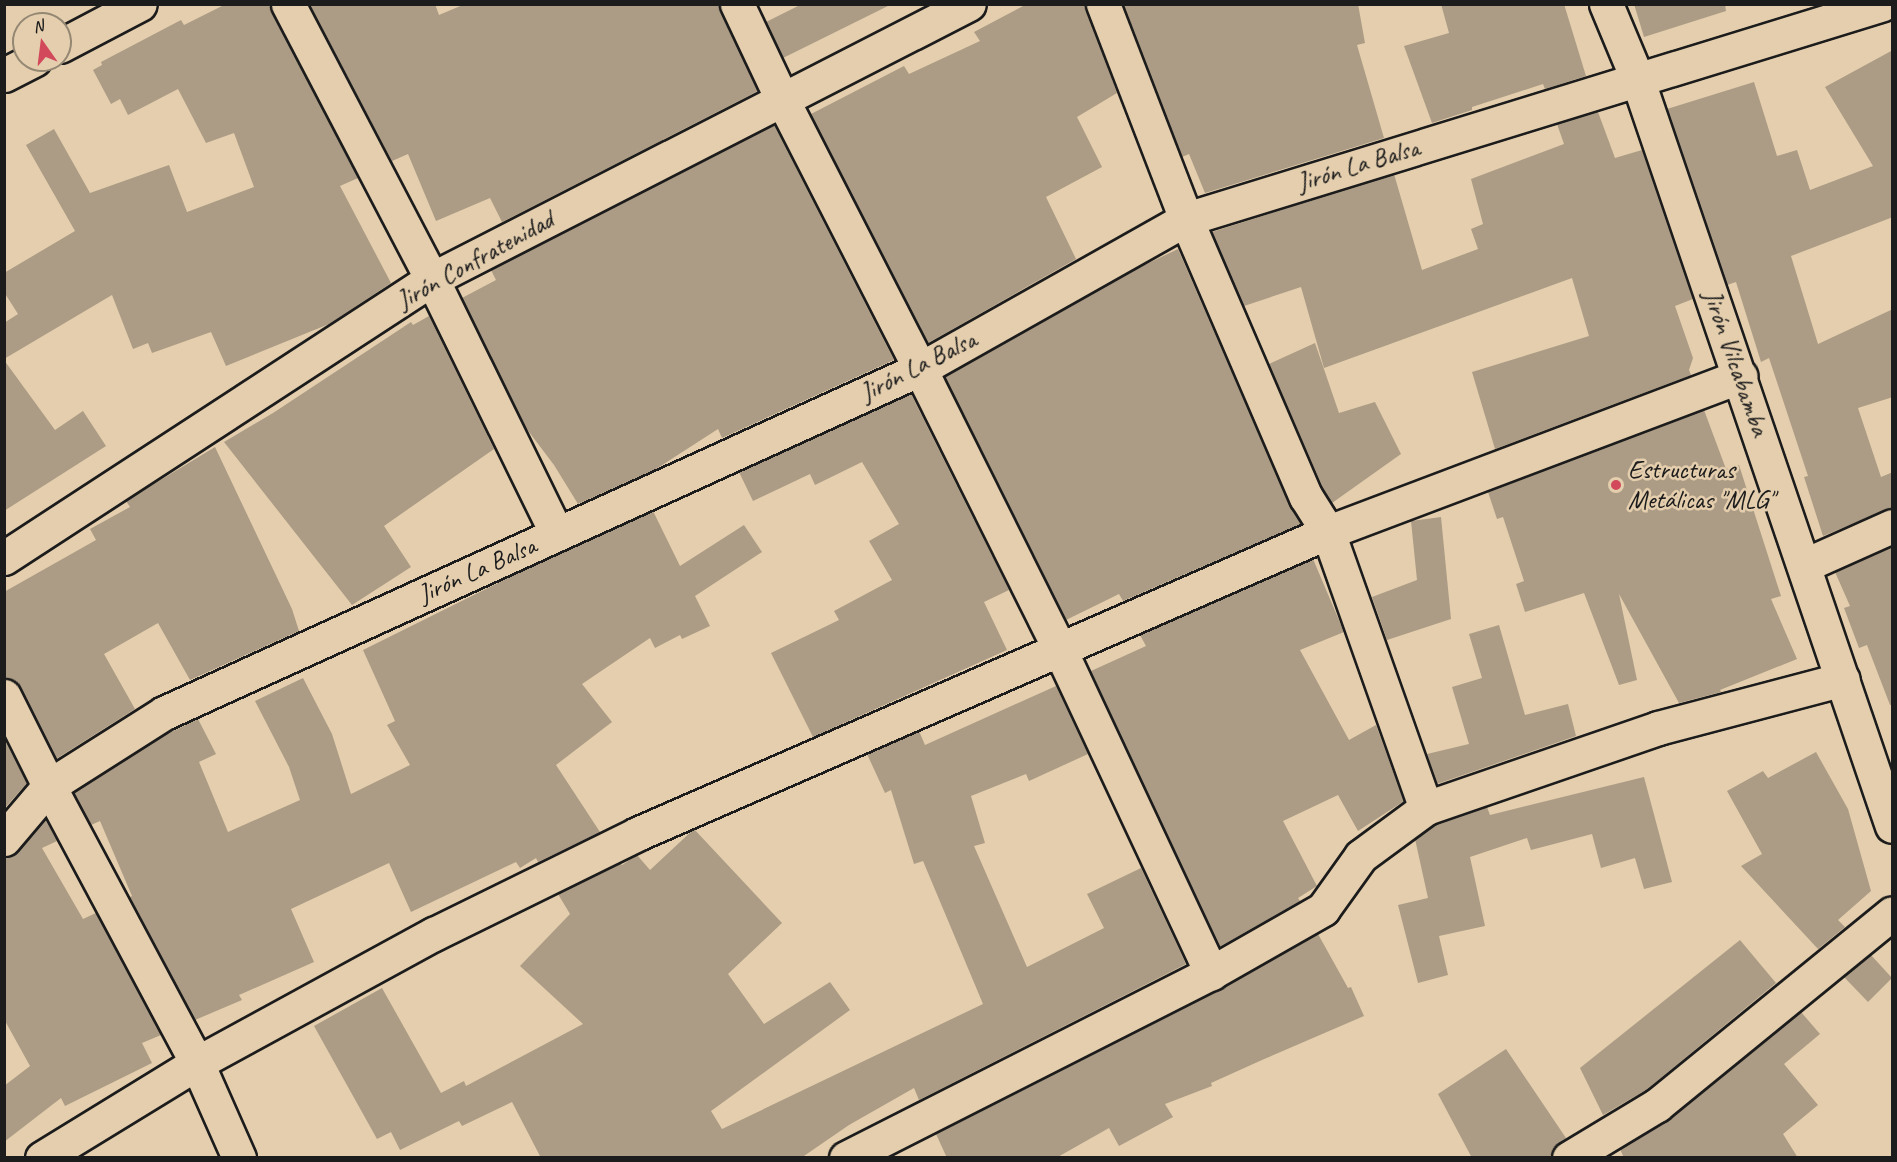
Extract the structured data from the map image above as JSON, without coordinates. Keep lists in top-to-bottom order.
{
  "streets": {
    "street": ["Jirón La Balsa", "Jirón Confratenidad", "Jirón Vilcabamba"]
  },
  "crossings": [
    ["Jirón La Balsa", "Jirón Vilcabamba"]
  ],
  "places": ["Estructuras Metálicas \"MLG\""],
  "north": "top"
}
